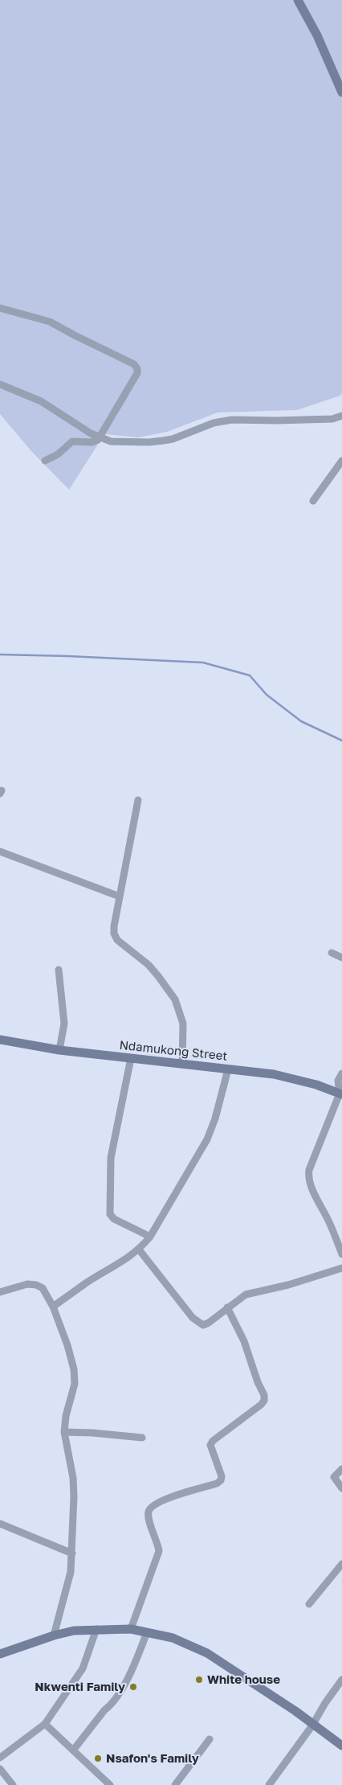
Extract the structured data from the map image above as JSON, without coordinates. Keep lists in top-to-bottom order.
{
  "streets": {
    "street": ["Ndamukong Street"]
  },
  "places": ["White house", "Nkwenti Family", "Nsafon's Family"]
}
